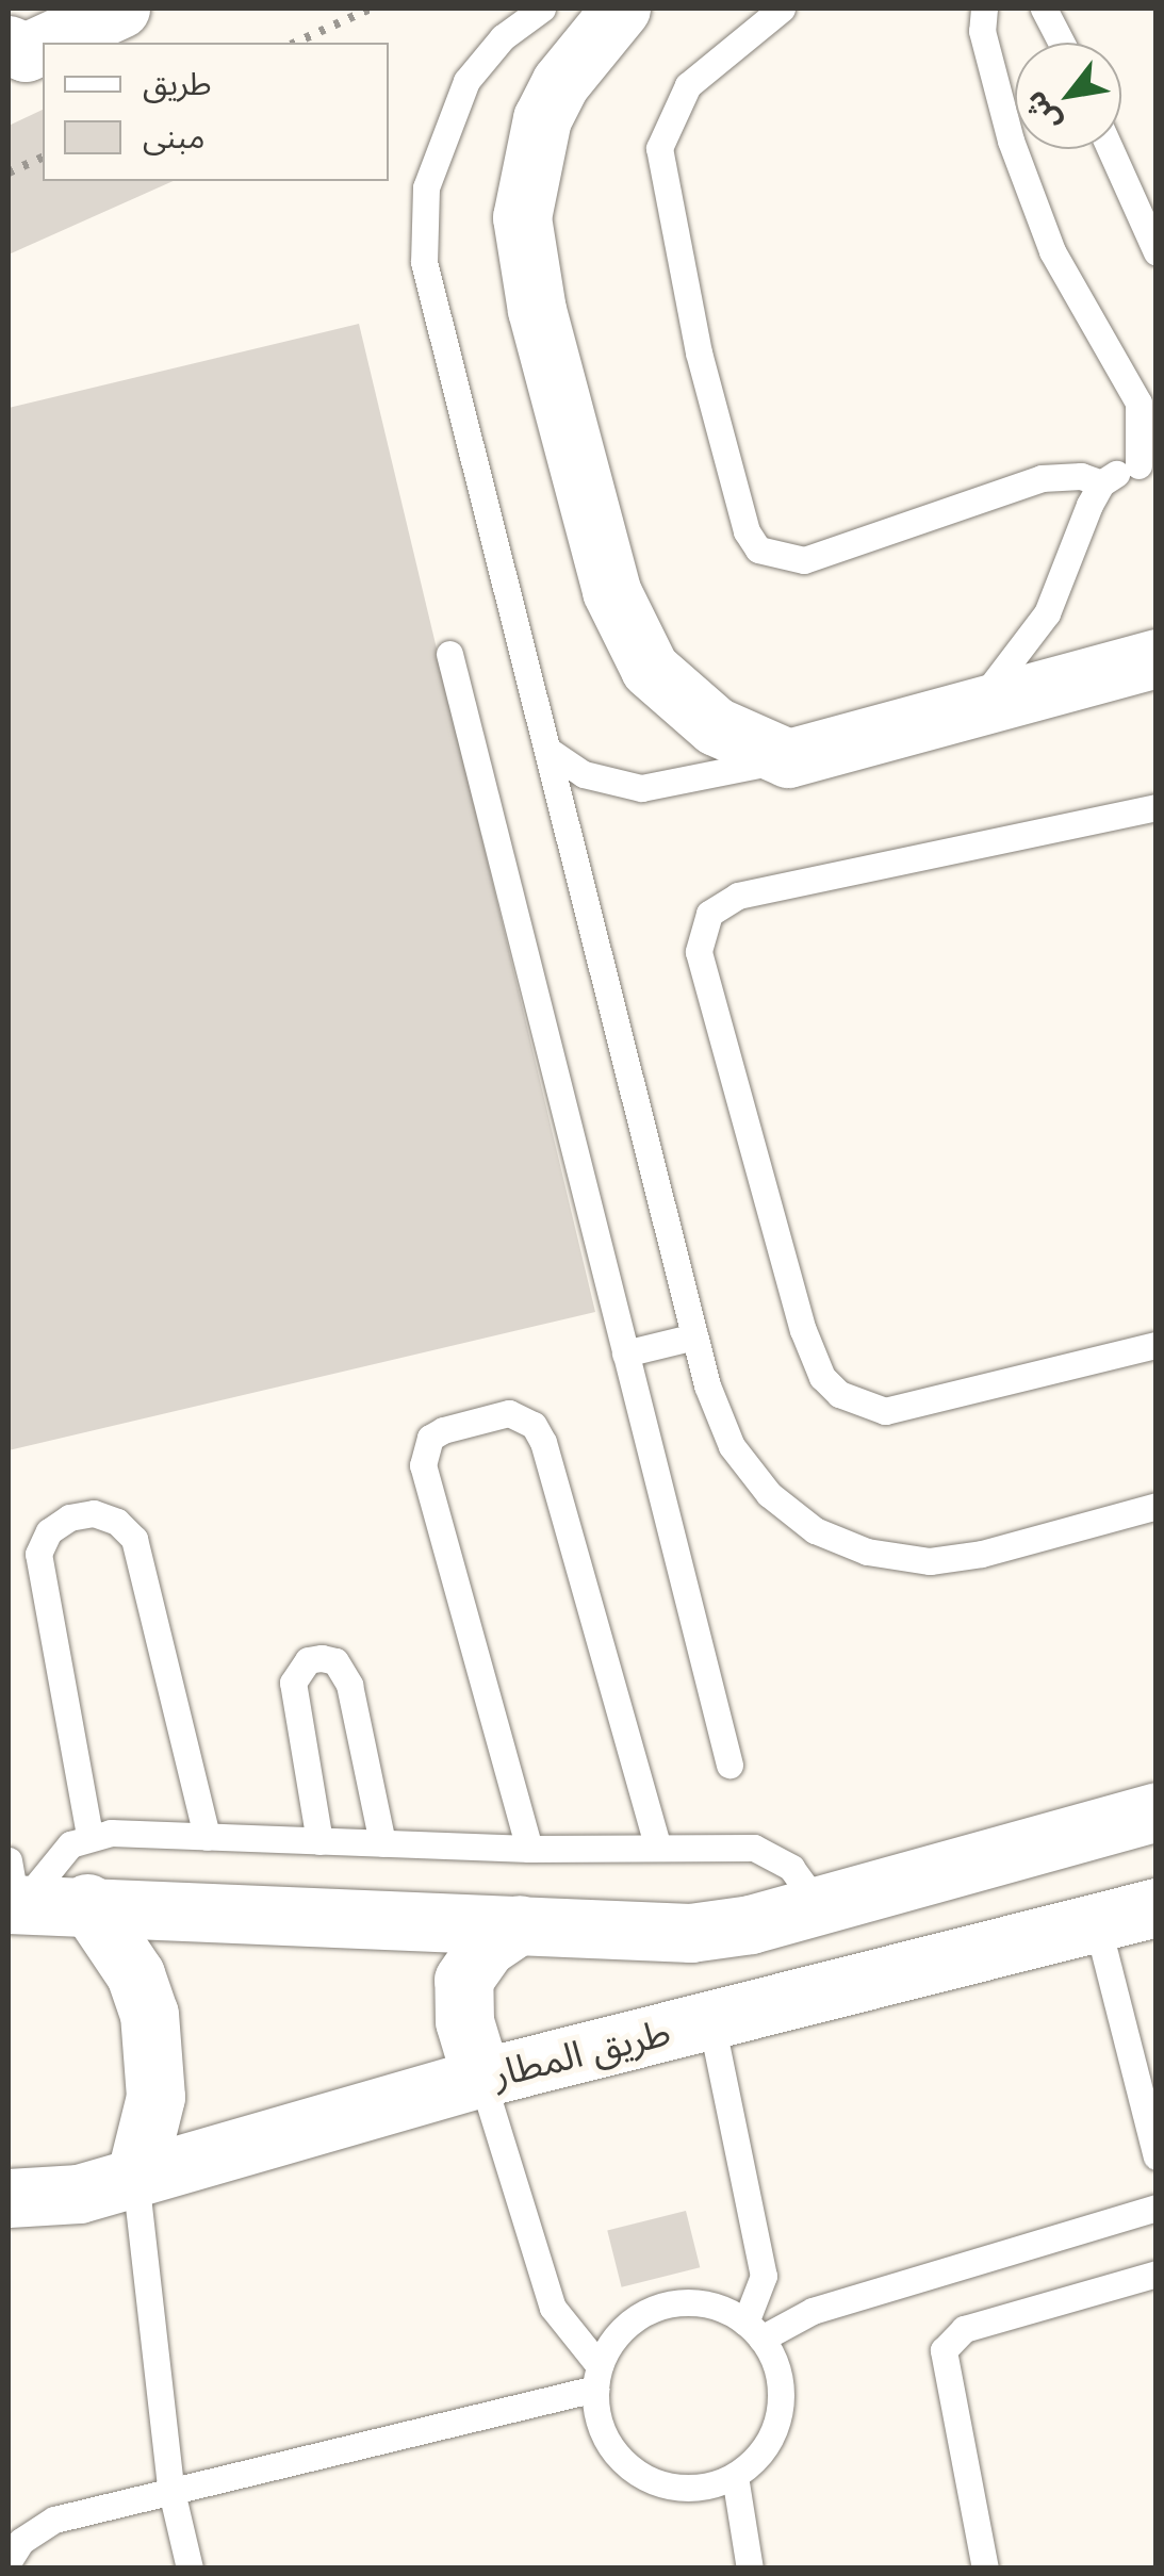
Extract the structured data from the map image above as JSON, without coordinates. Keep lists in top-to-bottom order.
{
  "streets": {
    "street": ["طريق المطار"]
  },
  "legend": ["طريق", "مبنى"],
  "north": "bottom left"
}
